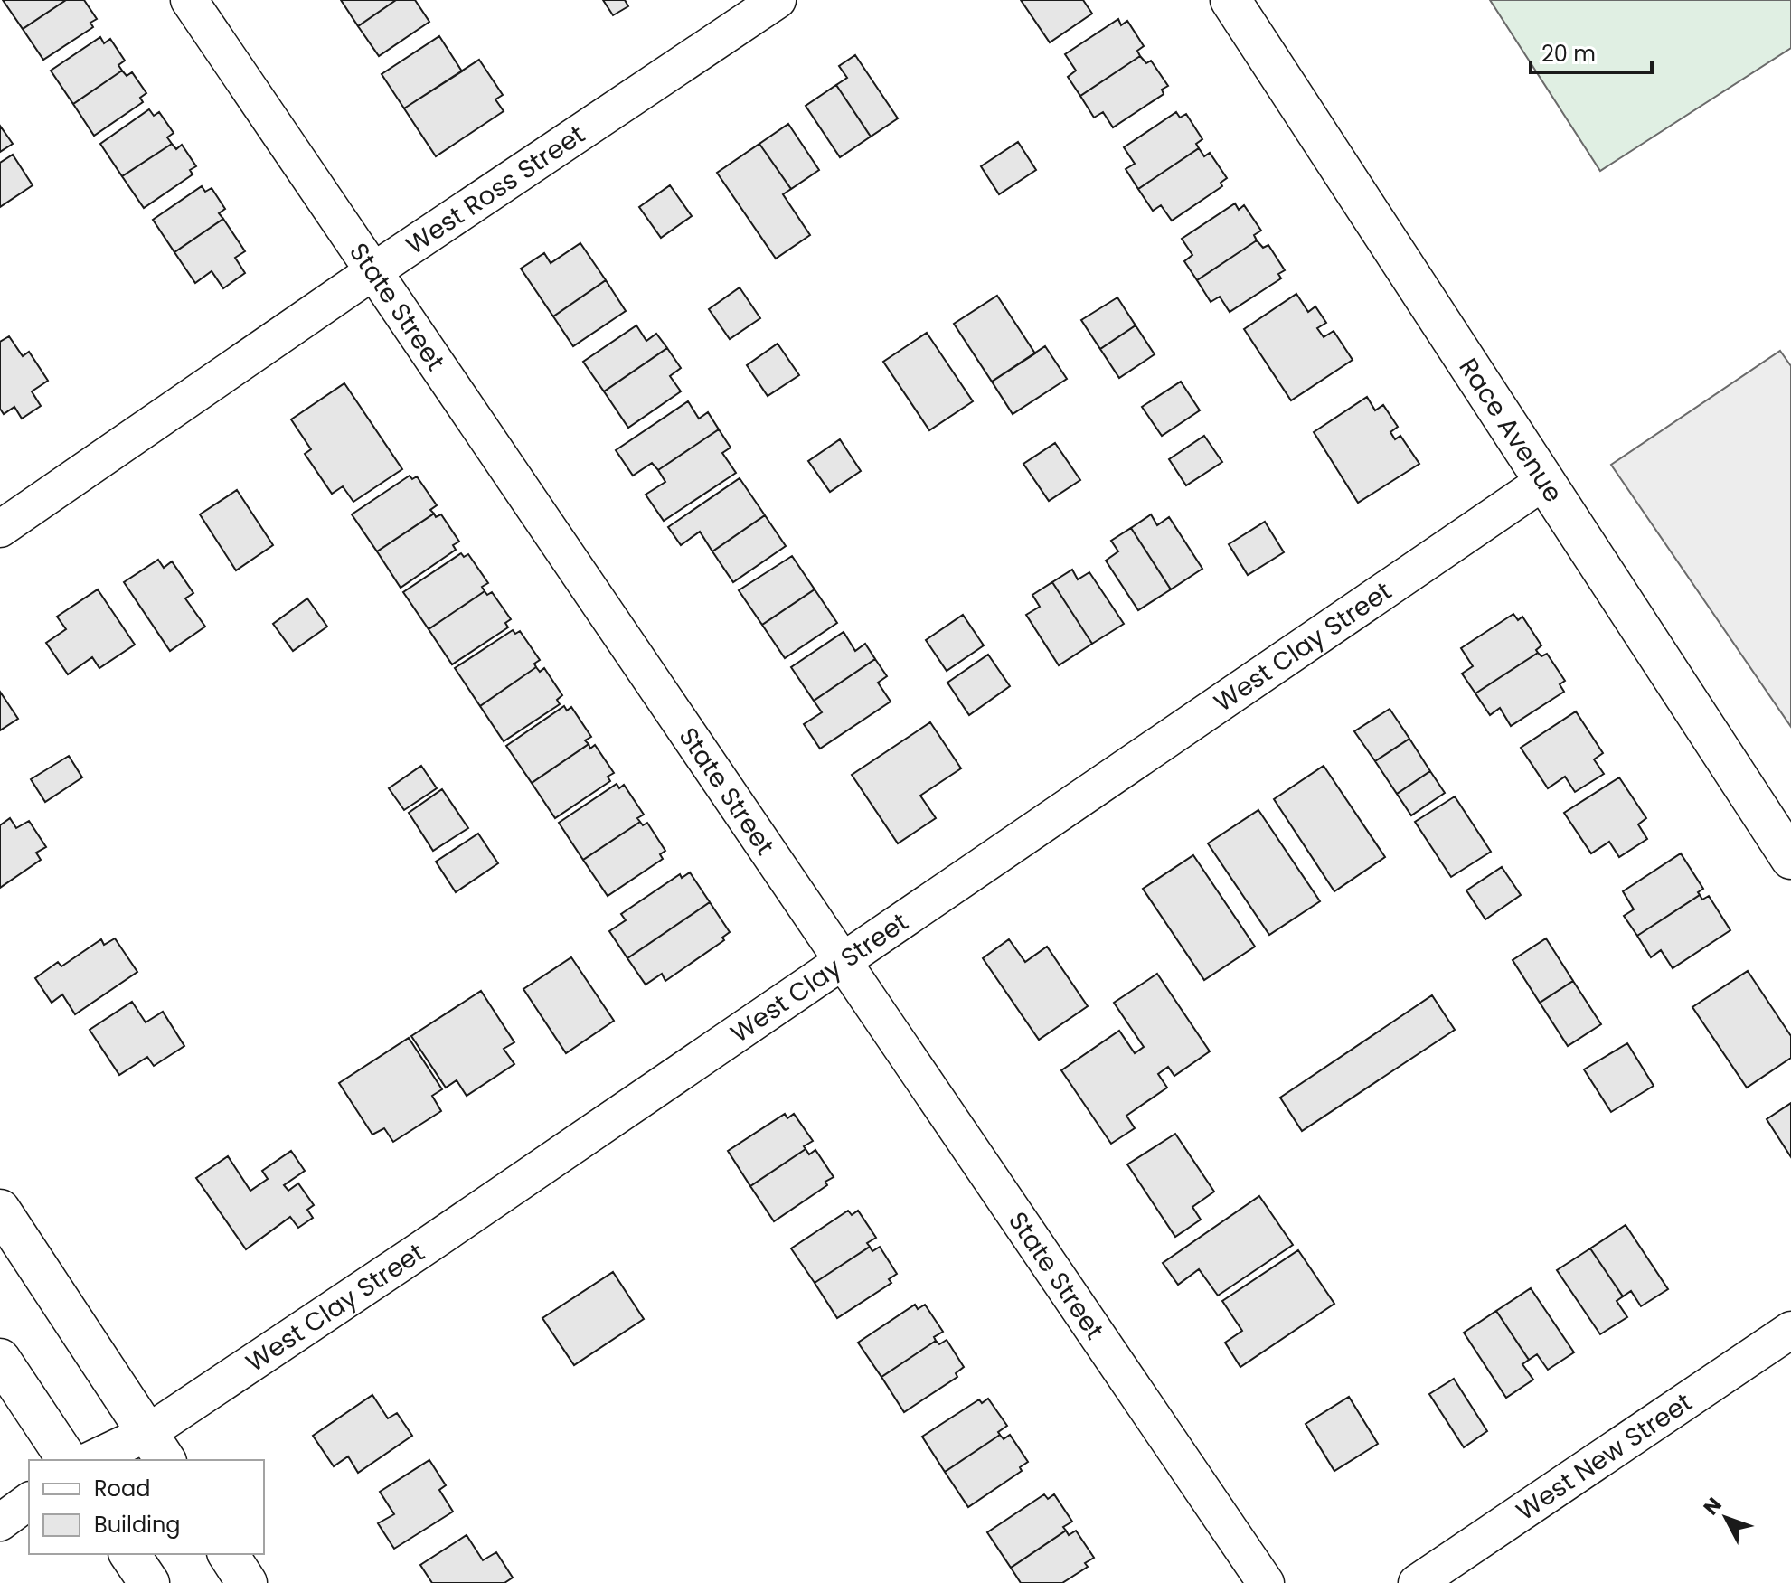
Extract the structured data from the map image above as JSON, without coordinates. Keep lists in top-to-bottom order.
{
  "streets": {
    "main road": ["Race Avenue"],
    "street": [
      "West Ross Street",
      "State Street",
      "West Clay Street",
      "West New Street"
    ]
  },
  "crossings": [
    ["West Ross Street", "State Street"],
    ["State Street", "West Clay Street"],
    ["Race Avenue", "West Clay Street"]
  ],
  "legend": ["Road", "Building"],
  "scale_bar": "20 m",
  "north": "top left"
}
